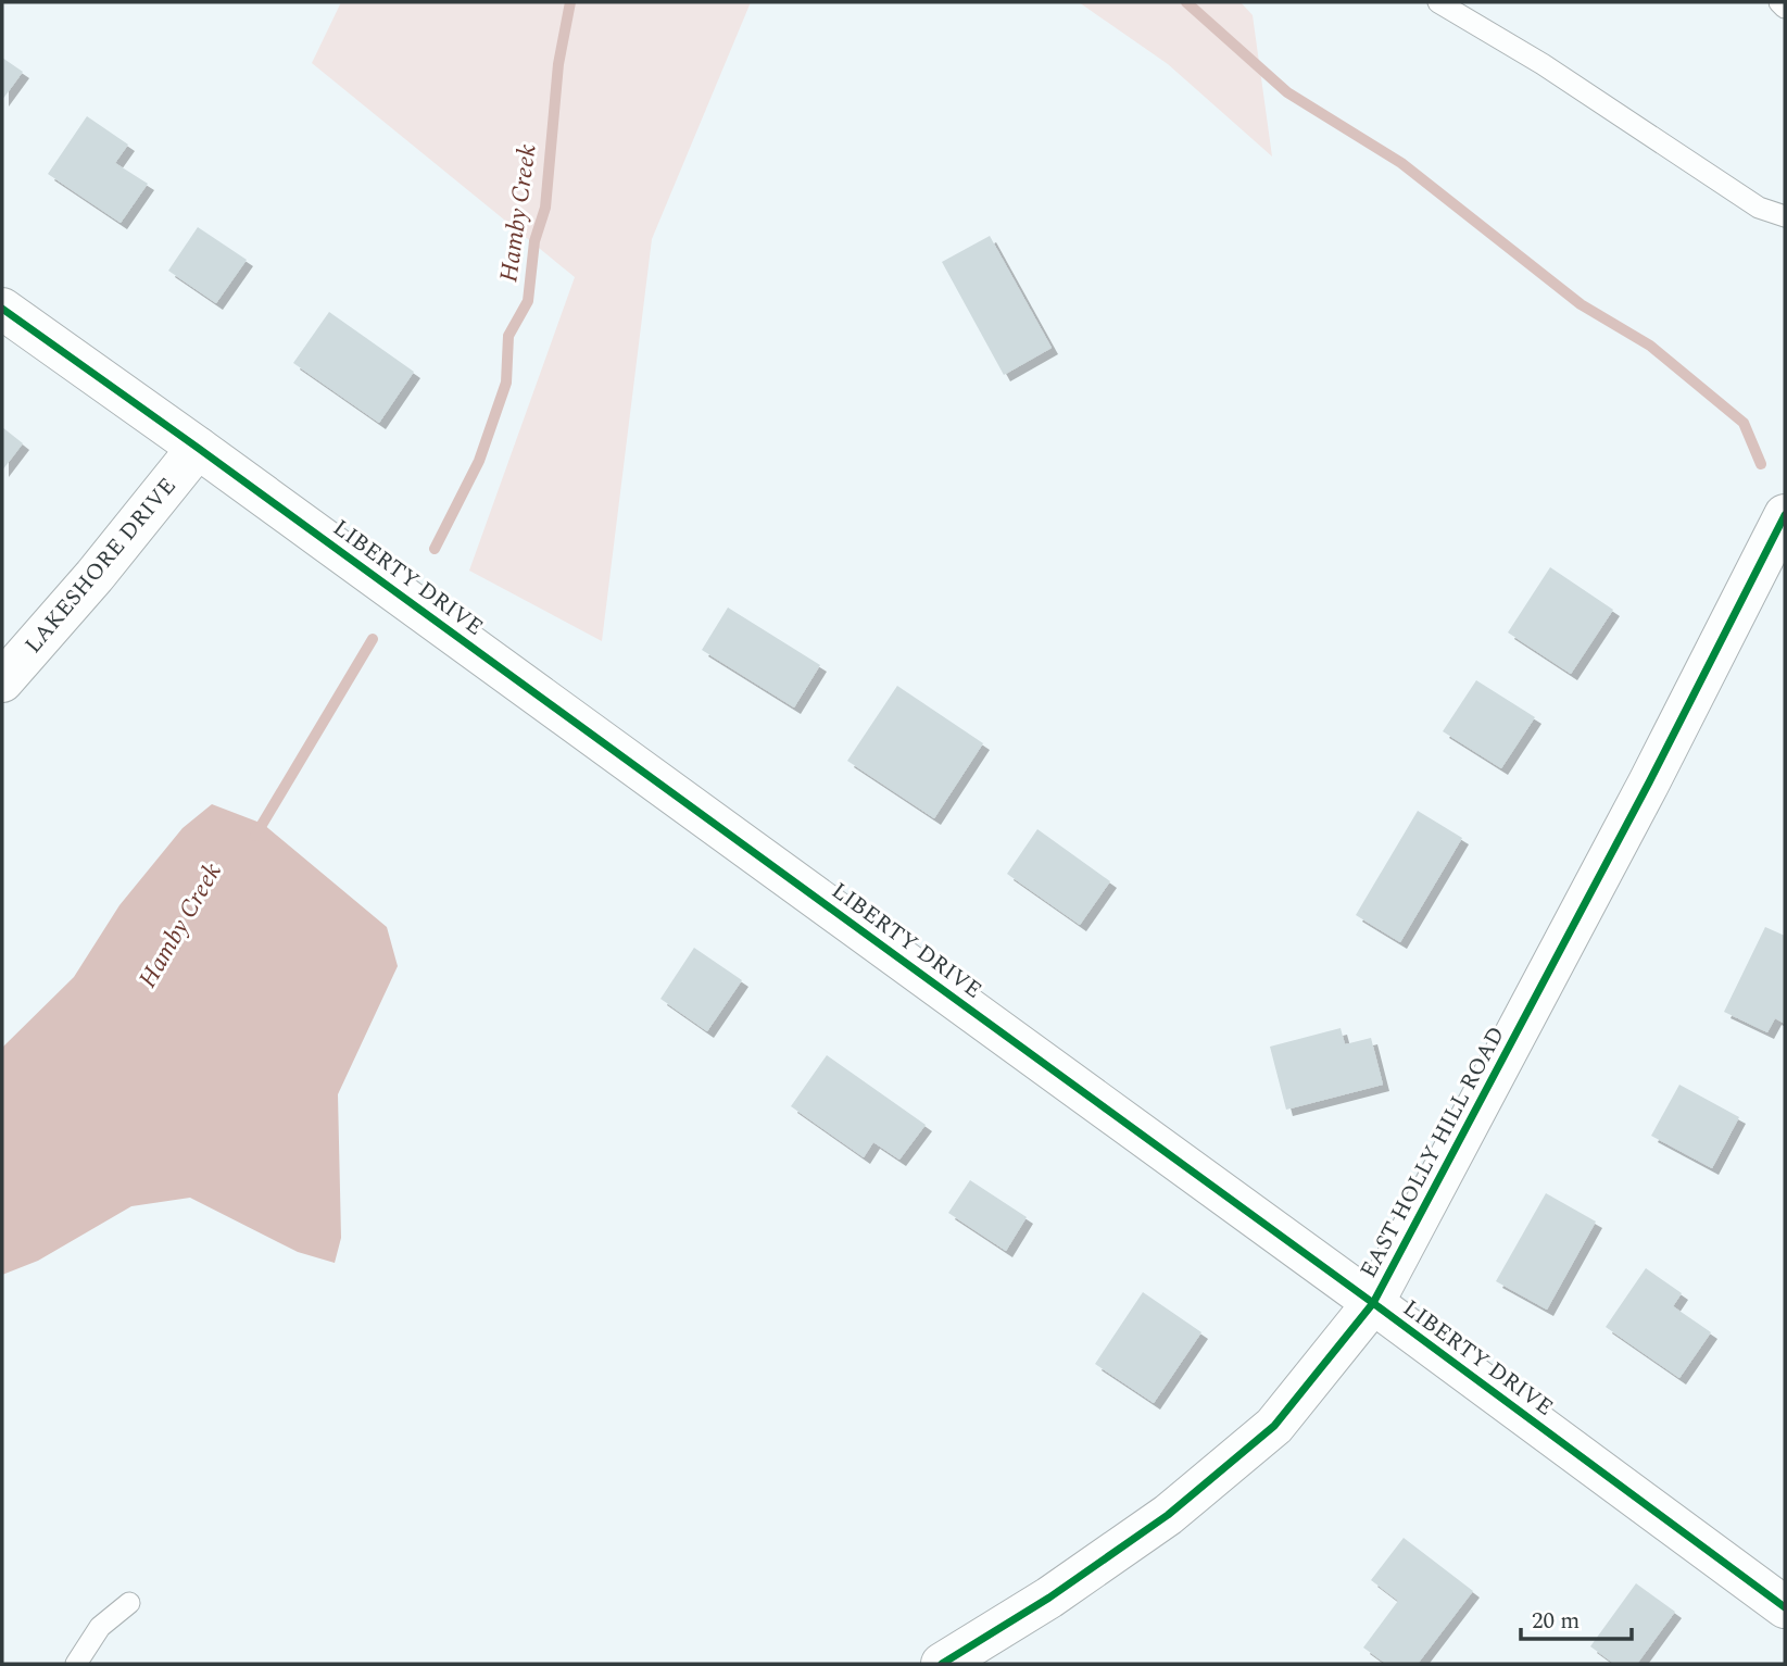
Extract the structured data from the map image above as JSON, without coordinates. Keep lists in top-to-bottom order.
{
  "streets": {
    "street": ["LAKESHORE DRIVE", "LIBERTY DRIVE", "EAST HOLLY HILL ROAD"]
  },
  "crossings": [
    ["LAKESHORE DRIVE", "LIBERTY DRIVE"],
    ["LIBERTY DRIVE", "EAST HOLLY HILL ROAD"]
  ],
  "water": ["Hamby Creek"],
  "scale_bar": "20 m"
}
